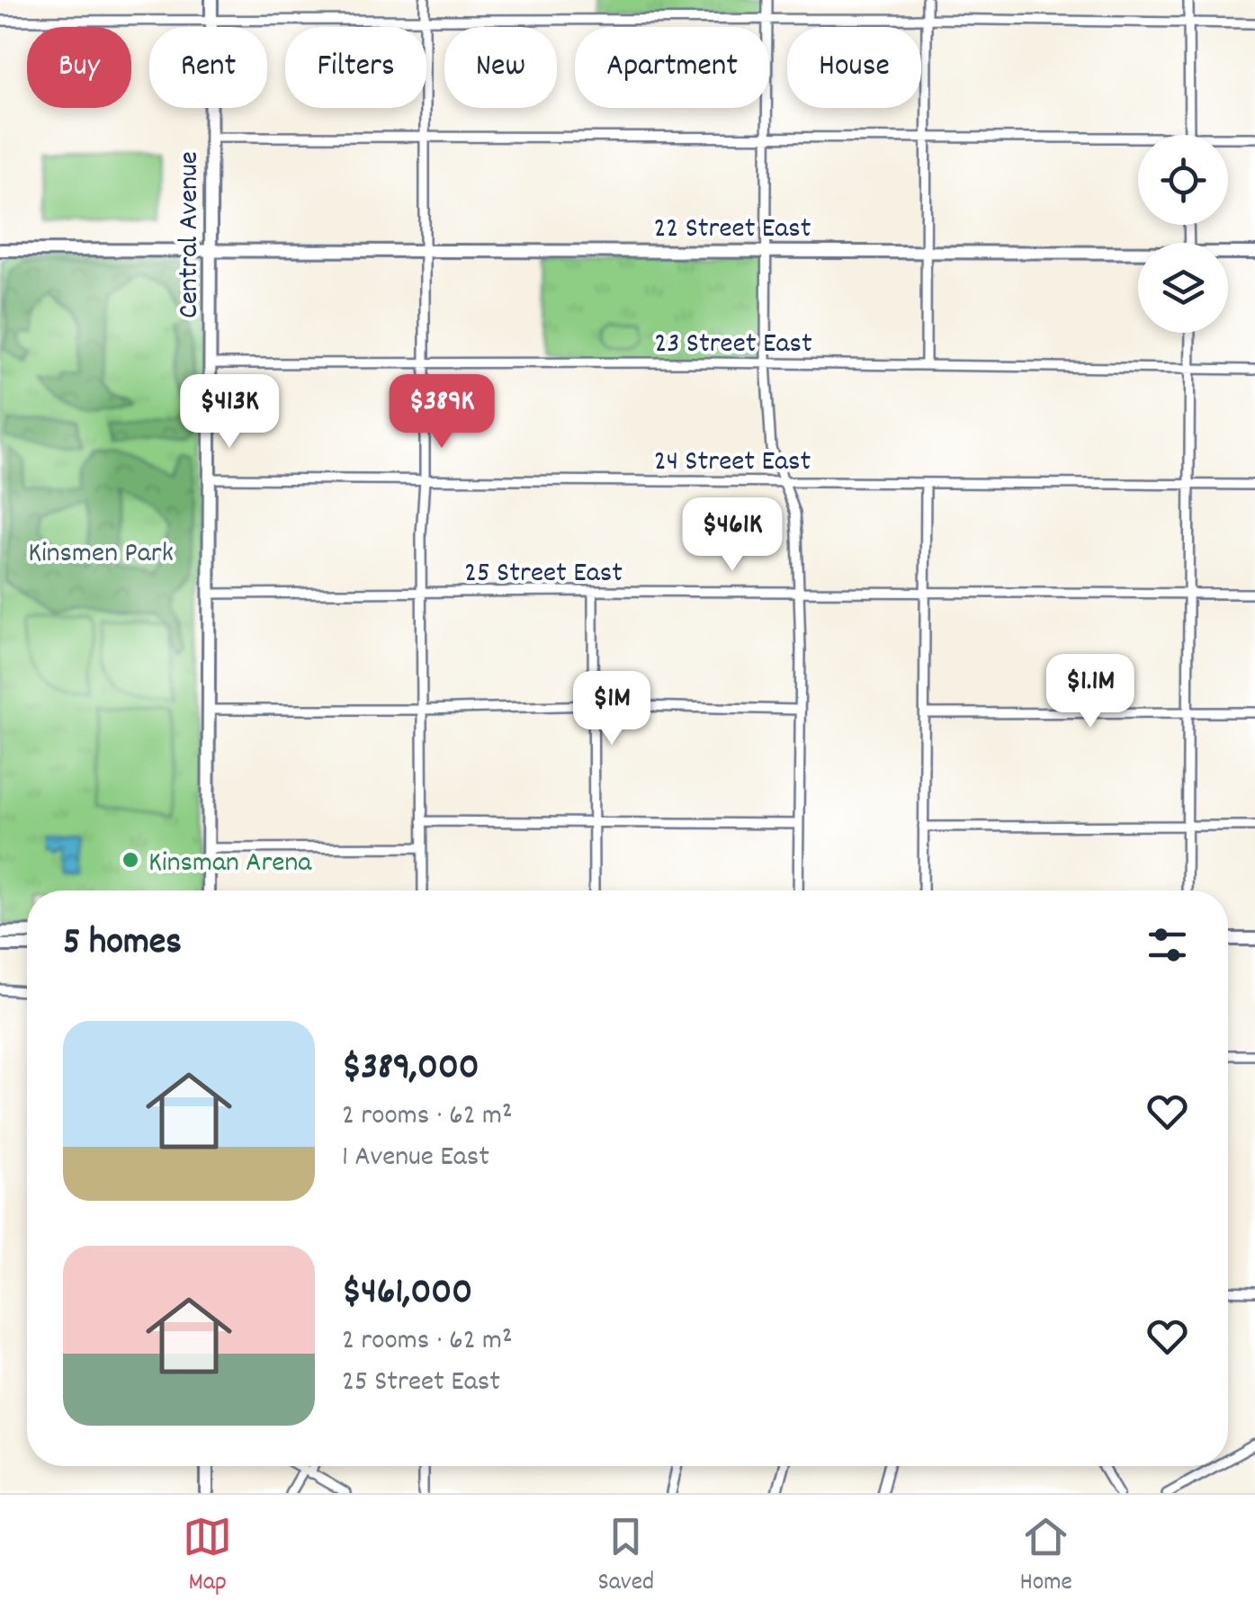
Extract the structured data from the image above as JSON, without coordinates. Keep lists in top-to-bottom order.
{
  "streets": {
    "street": [
      "22 Street East",
      "Central Avenue",
      "23 Street East",
      "24 Street East",
      "25 Street East"
    ]
  },
  "crossings": [
    ["22 Street East", "Central Avenue"],
    ["Central Avenue", "23 Street East"],
    ["Central Avenue", "24 Street East"],
    ["Central Avenue", "25 Street East"]
  ],
  "parks": ["Kinsmen Park"],
  "places": ["Kinsman Arena"],
  "page": {
    "chip": [
      "Buy",
      "Rent",
      "Filters",
      "New",
      "Apartment",
      "House"
    ],
    "price": [
      "$413K",
      "$389K",
      "$461K",
      "$1.1M",
      "$1M"
    ],
    "heading": "5 homes",
    "list": [
      {
        "name": "$389,000",
        "note": "2 rooms · 62 m² · 1 Avenue East"
      },
      {
        "name": "$461,000",
        "note": "2 rooms · 62 m² · 25 Street East"
      }
    ],
    "tabs": ["Map", "Saved", "Home"]
  }
}
